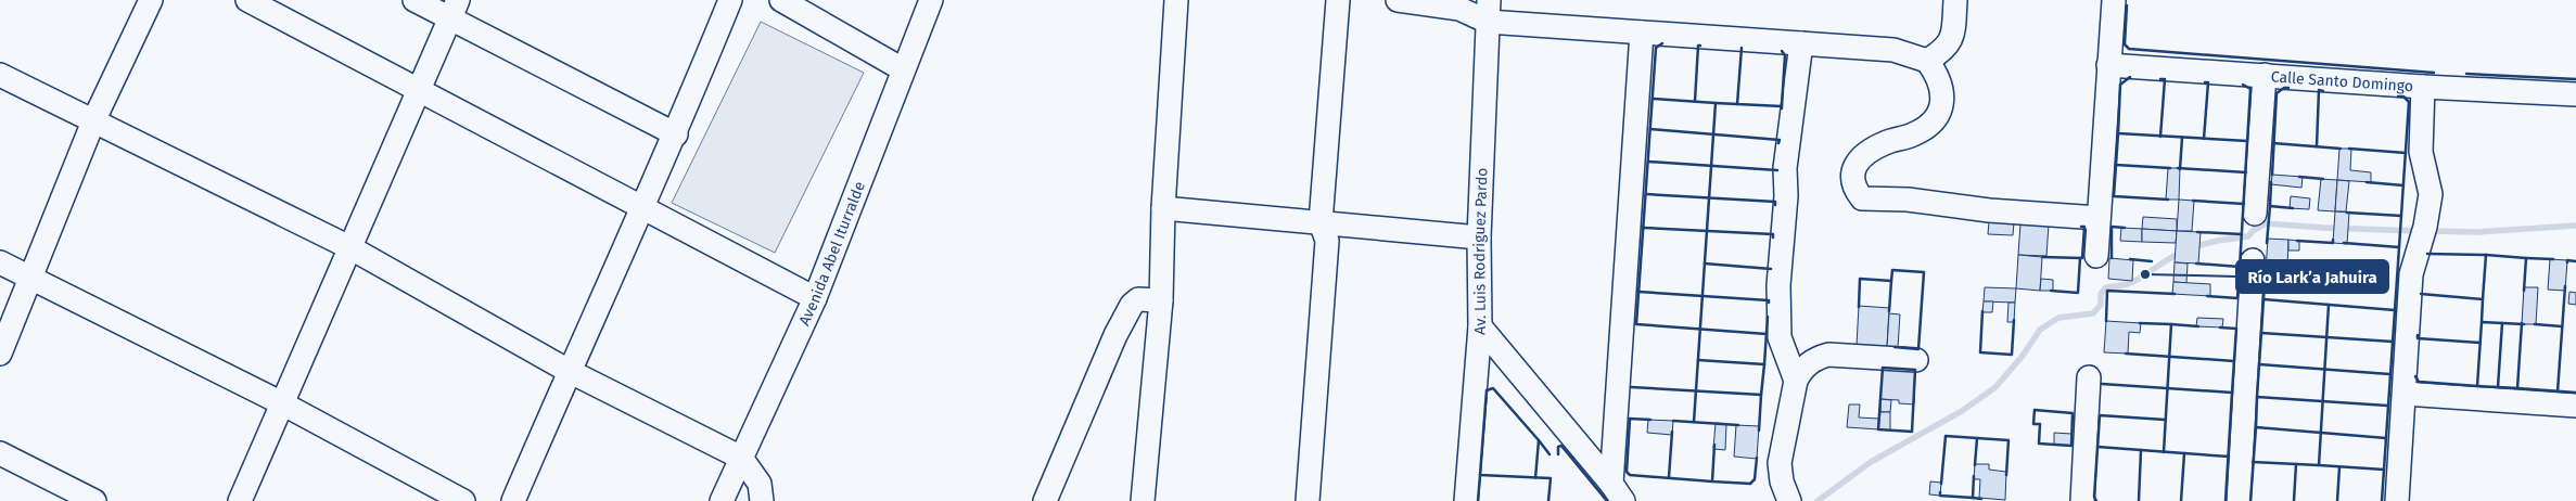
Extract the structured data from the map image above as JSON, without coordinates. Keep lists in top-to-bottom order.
{
  "streets": {
    "street": ["Calle Santo Domingo", "Av. Luis Rodriguez Pardo", "Avenida Abel Iturralde"]
  },
  "places": ["Río Lark’a Jahuira"]
}
